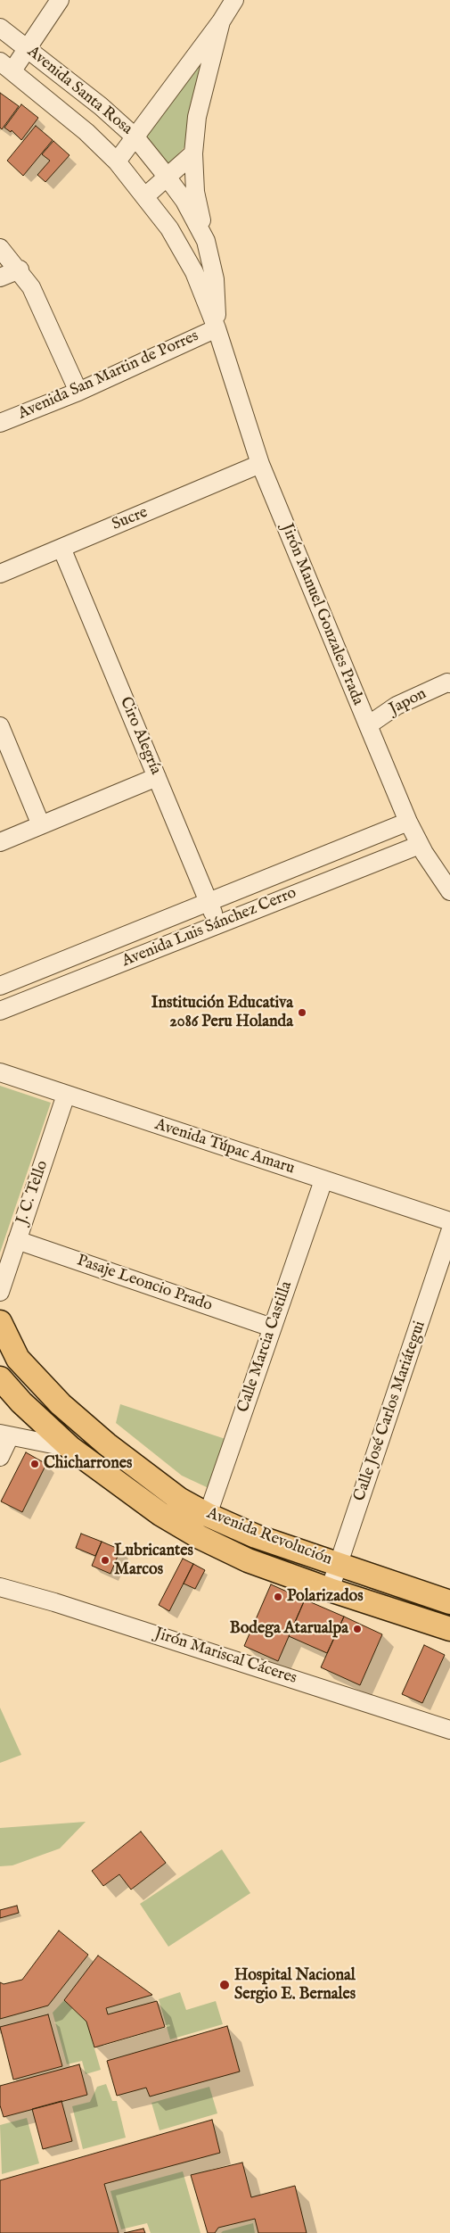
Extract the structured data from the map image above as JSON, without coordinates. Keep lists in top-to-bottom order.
{
  "streets": {
    "main road": ["Avenida Revolución"],
    "street": [
      "Avenida Santa Rosa",
      "Avenida San Martin de Porres",
      "Sucre",
      "Jirón Manuel Gonzales Prada",
      "Japon",
      "Ciro Alegría",
      "Avenida Luis Sánchez Cerro",
      "Avenida Túpac Amaru",
      "J. C. Tello",
      "Pasaje Leoncio Prado",
      "Calle Marcia Castilla",
      "Calle José Carlos Mariátegui",
      "Jirón Mariscal Cáceres"
    ]
  },
  "crossings": [
    ["Avenida Santa Rosa", "Avenida San Martin de Porres"],
    ["Avenida Santa Rosa", "Jirón Manuel Gonzales Prada"],
    ["Avenida San Martin de Porres", "Jirón Manuel Gonzales Prada"],
    ["Sucre", "Jirón Manuel Gonzales Prada"],
    ["Sucre", "Ciro Alegría"],
    ["Jirón Manuel Gonzales Prada", "Japon"],
    ["Jirón Manuel Gonzales Prada", "Avenida Luis Sánchez Cerro"],
    ["Ciro Alegría", "Avenida Luis Sánchez Cerro"],
    ["Avenida Túpac Amaru", "J. C. Tello"],
    ["Avenida Túpac Amaru", "Calle Marcia Castilla"],
    ["J. C. Tello", "Pasaje Leoncio Prado"],
    ["Pasaje Leoncio Prado", "Calle Marcia Castilla"],
    ["Calle Marcia Castilla", "Avenida Revolución"],
    ["Calle José Carlos Mariátegui", "Avenida Revolución"]
  ],
  "places": [
    "Institución Educativa 2086 Peru Holanda",
    "Chicharrones",
    "Lubricantes Marcos",
    "Polarizados",
    "Bodega Atarualpa",
    "Hospital Nacional Sergio E. Bernales"
  ]
}
